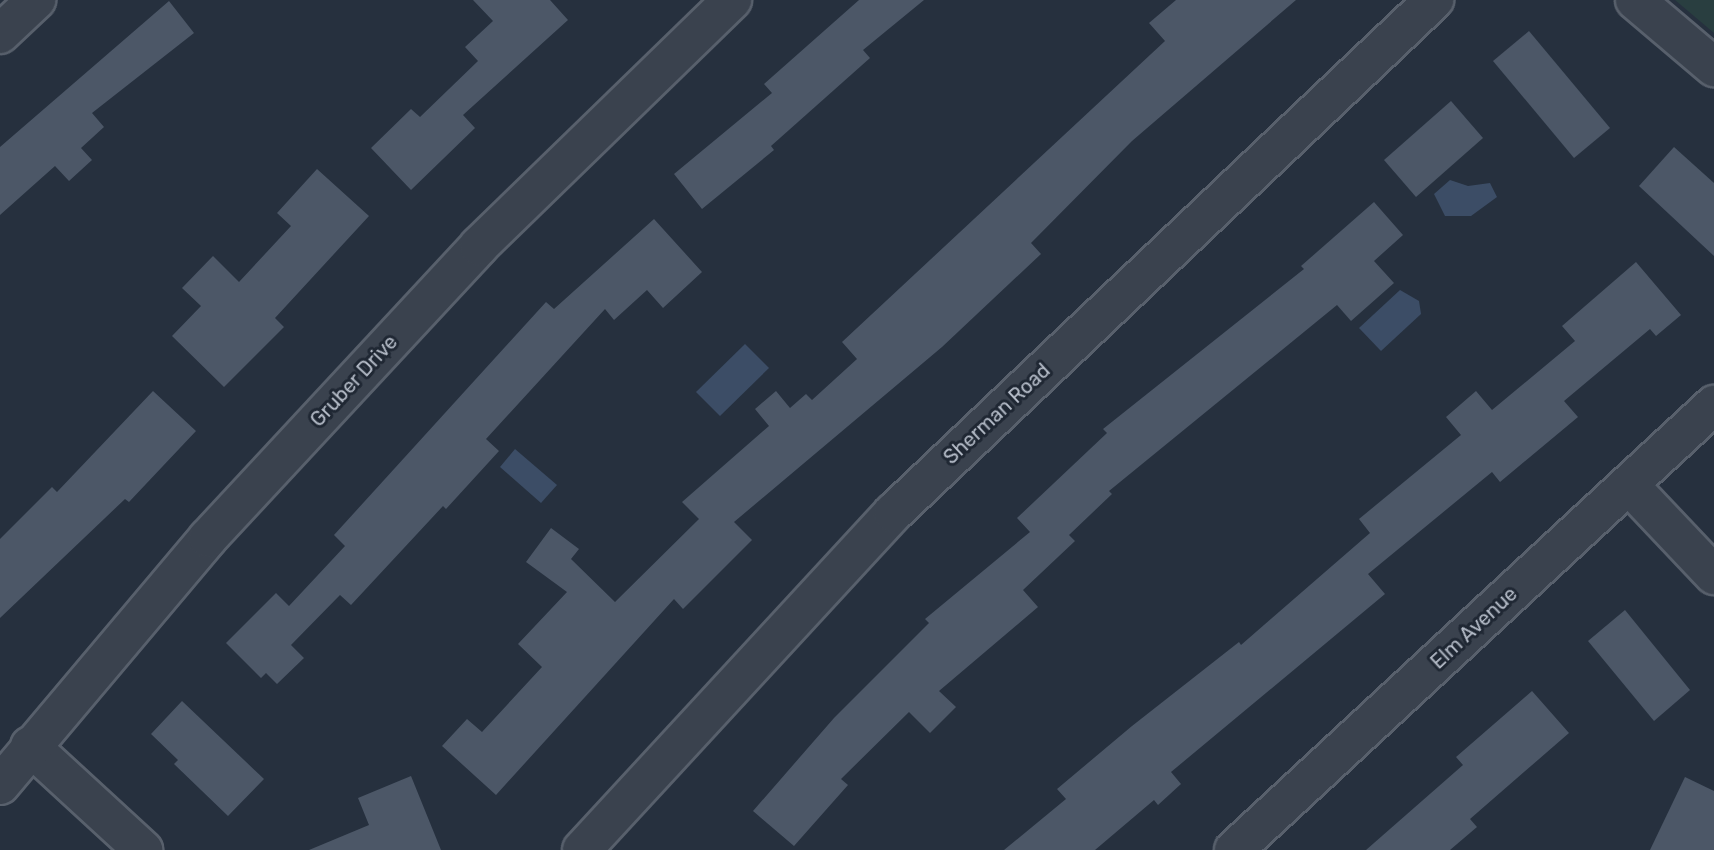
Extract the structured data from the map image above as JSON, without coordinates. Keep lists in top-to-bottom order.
{
  "streets": {
    "street": ["Gruber Drive", "Sherman Road", "Elm Avenue"]
  }
}
